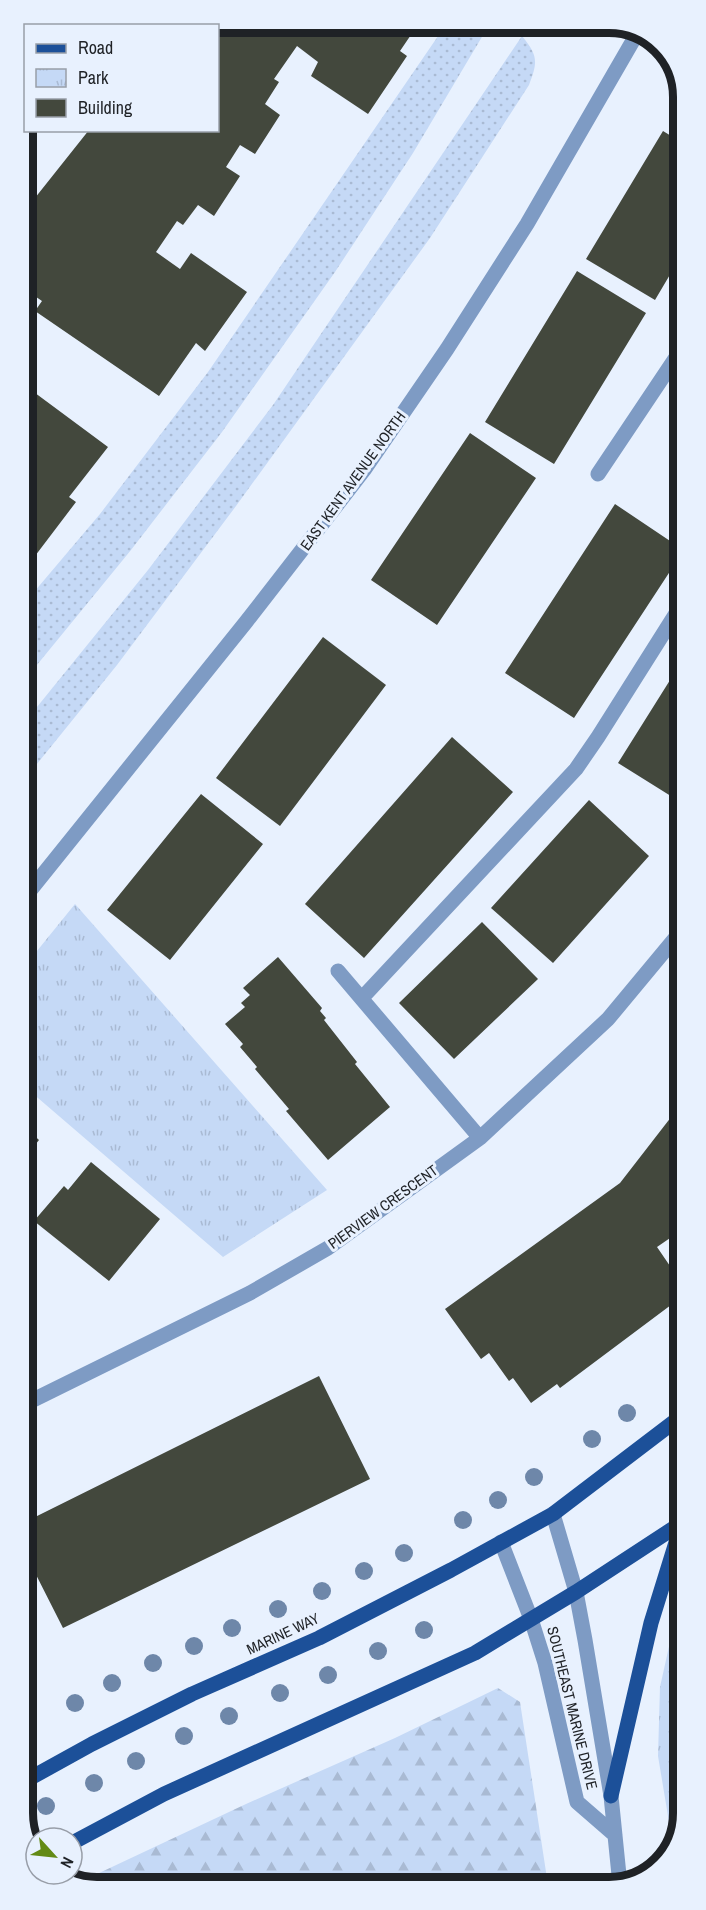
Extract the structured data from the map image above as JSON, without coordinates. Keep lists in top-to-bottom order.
{
  "streets": {
    "main road": ["MARINE WAY"],
    "street": ["EAST KENT AVENUE NORTH", "PIERVIEW CRESCENT", "SOUTHEAST MARINE DRIVE"]
  },
  "crossings": [
    ["MARINE WAY", "SOUTHEAST MARINE DRIVE"]
  ],
  "legend": ["Road", "Park", "Building"],
  "north": "bottom right"
}
